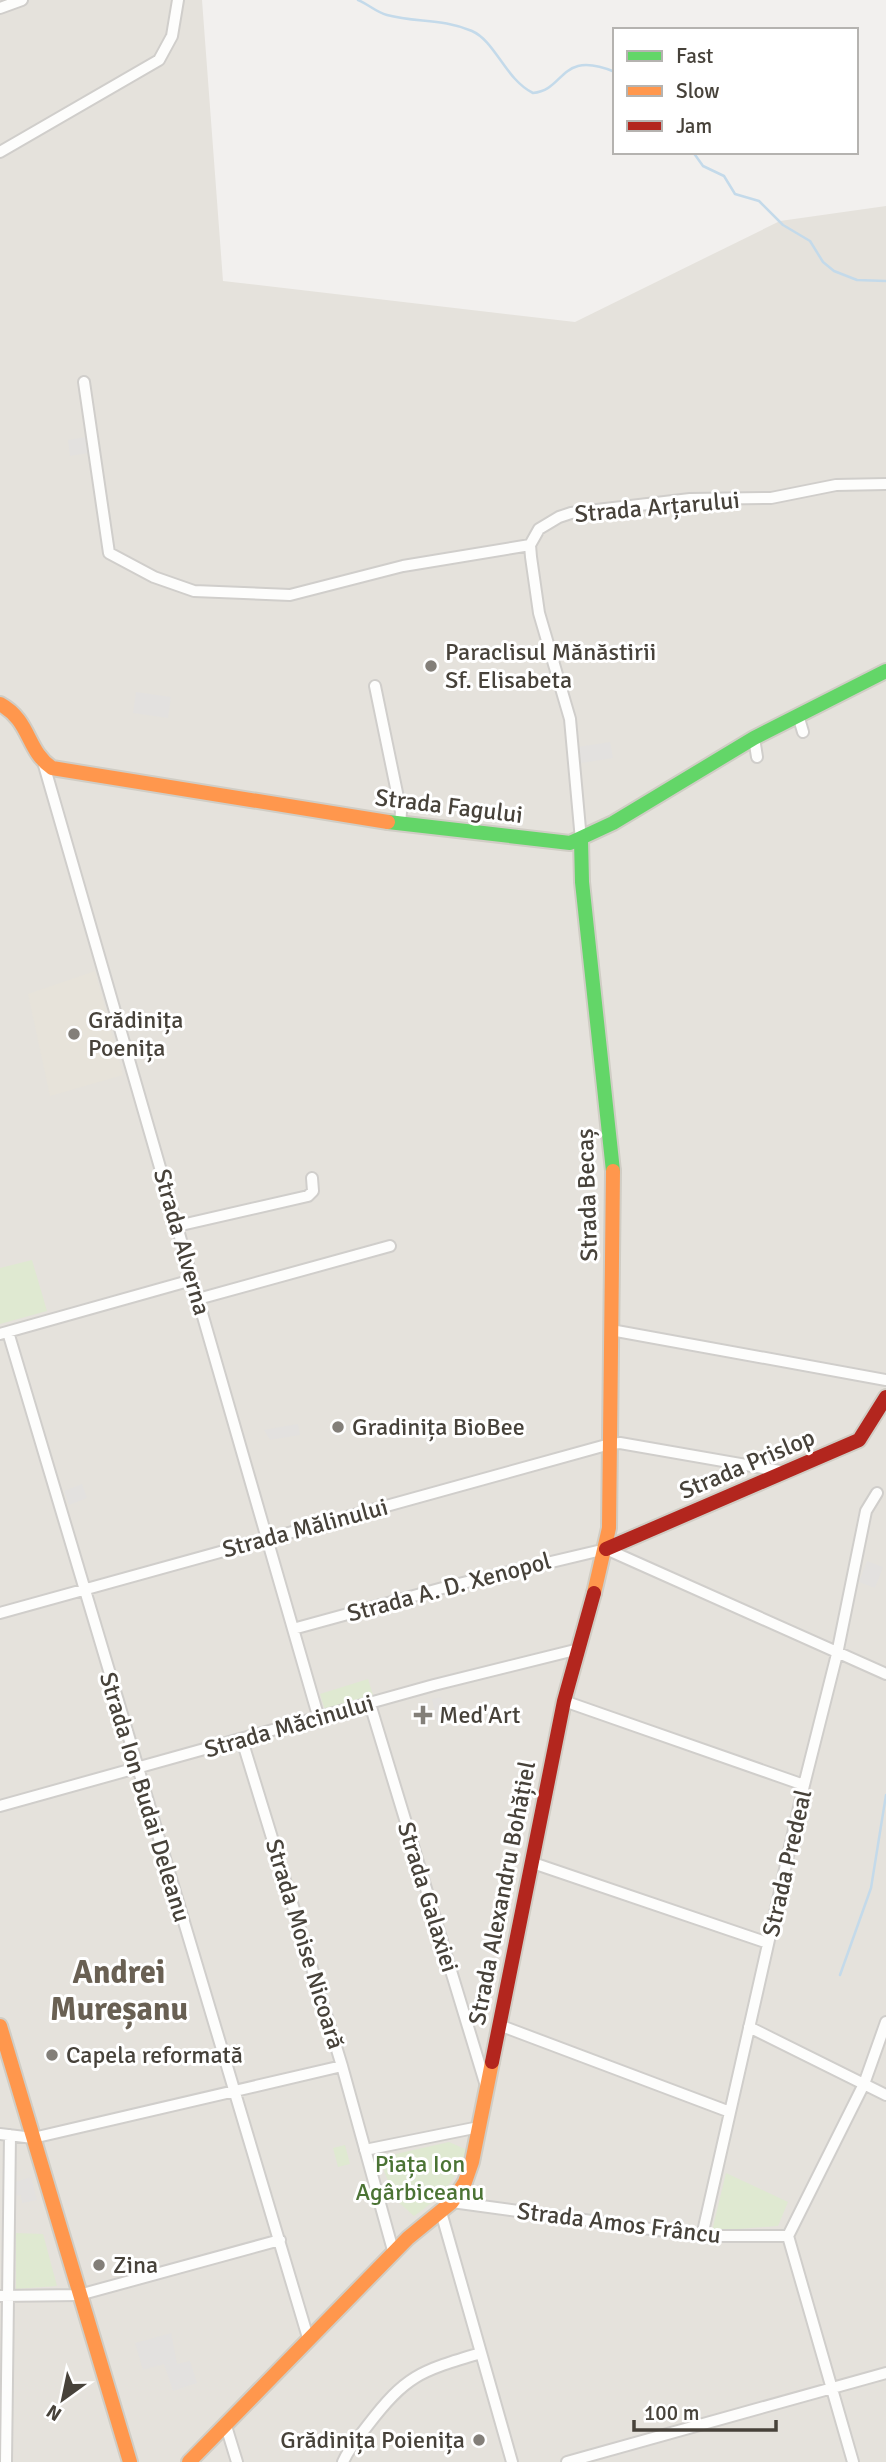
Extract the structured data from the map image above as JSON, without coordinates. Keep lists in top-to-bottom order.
{
  "streets": {
    "main road": [
      "Strada Fagului",
      "Strada Becaș",
      "Strada Prislop",
      "Strada Alexandru Bohățiel"
    ],
    "street": [
      "Strada Arțarului",
      "Strada Alverna",
      "Strada Mălinului",
      "Strada A. D. Xenopol",
      "Strada Măcinului",
      "Strada Ion Budai Deleanu",
      "Strada Predeal",
      "Strada Galaxiei",
      "Strada Moise Nicoară",
      "Strada Amos Frâncu"
    ]
  },
  "crossings": [
    ["Strada Fagului", "Strada Becaș"],
    ["Strada Fagului", "Strada Alverna"],
    ["Strada Becaș", "Strada Prislop"],
    ["Strada Becaș", "Strada Mălinului"],
    ["Strada Becaș", "Strada A. D. Xenopol"],
    ["Strada Becaș", "Strada Alexandru Bohățiel"],
    ["Strada Alverna", "Strada Mălinului"],
    ["Strada Alverna", "Strada A. D. Xenopol"],
    ["Strada Alverna", "Strada Măcinului"],
    ["Strada Prislop", "Strada A. D. Xenopol"],
    ["Strada Prislop", "Strada Alexandru Bohățiel"],
    ["Strada Mălinului", "Strada Ion Budai Deleanu"],
    ["Strada A. D. Xenopol", "Strada Alexandru Bohățiel"],
    ["Strada Măcinului", "Strada Ion Budai Deleanu"],
    ["Strada Măcinului", "Strada Alexandru Bohățiel"],
    ["Strada Măcinului", "Strada Galaxiei"],
    ["Strada Măcinului", "Strada Moise Nicoară"],
    ["Strada Predeal", "Strada Amos Frâncu"],
    ["Strada Alexandru Bohățiel", "Strada Galaxiei"],
    ["Strada Alexandru Bohățiel", "Strada Amos Frâncu"]
  ],
  "districts": ["Andrei Mureșanu"],
  "parks": ["Piața Ion Agârbiceanu"],
  "places": {
    "other": [
      "Paraclisul Mănăstirii Sf. Elisabeta",
      "Grădinița Poenița",
      "Gradinița BioBee",
      "Capela reformată",
      "Zina",
      "Grădinița Poienița"
    ],
    "health": ["Med'Art"]
  },
  "legend": ["Fast", "Slow", "Jam"],
  "scale_bar": "100 m",
  "north": "bottom left"
}
